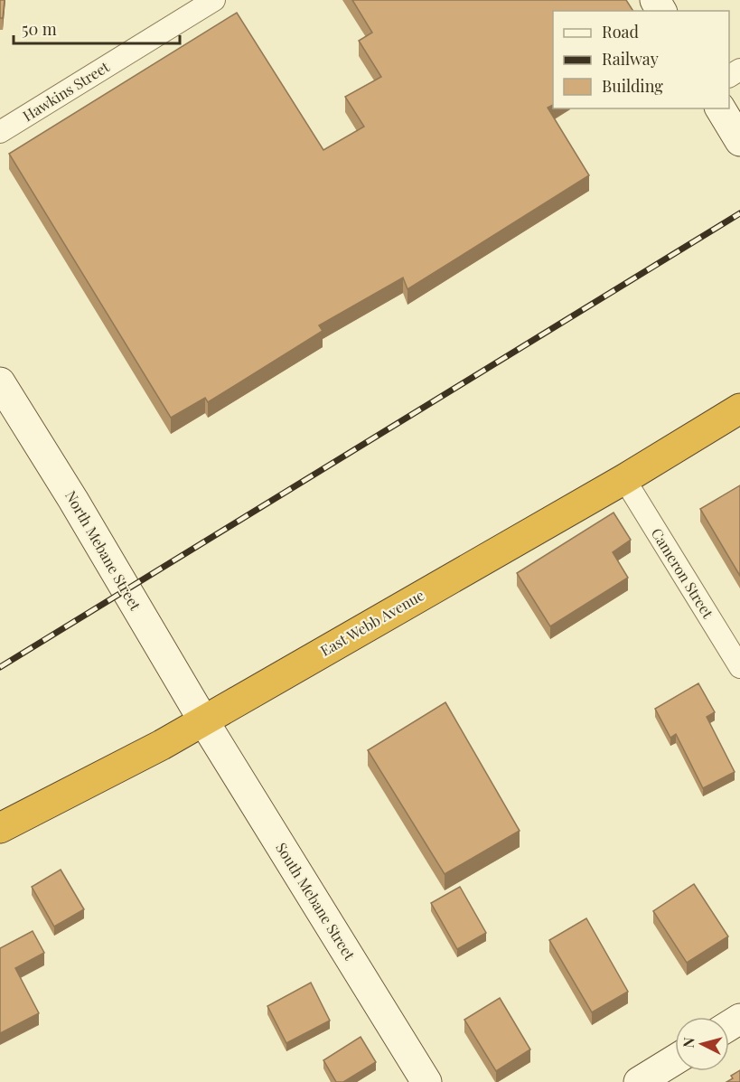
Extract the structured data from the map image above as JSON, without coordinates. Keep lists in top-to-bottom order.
{
  "streets": {
    "highway": ["East Webb Avenue"],
    "street": [
      "Hawkins Street",
      "North Mebane Street",
      "Cameron Street",
      "South Mebane Street"
    ]
  },
  "crossings": [
    ["North Mebane Street", "East Webb Avenue"],
    ["North Mebane Street", "South Mebane Street"],
    ["Cameron Street", "East Webb Avenue"],
    ["East Webb Avenue", "South Mebane Street"]
  ],
  "legend": ["Road", "Railway", "Building"],
  "scale_bar": "50 m",
  "north": "left"
}
